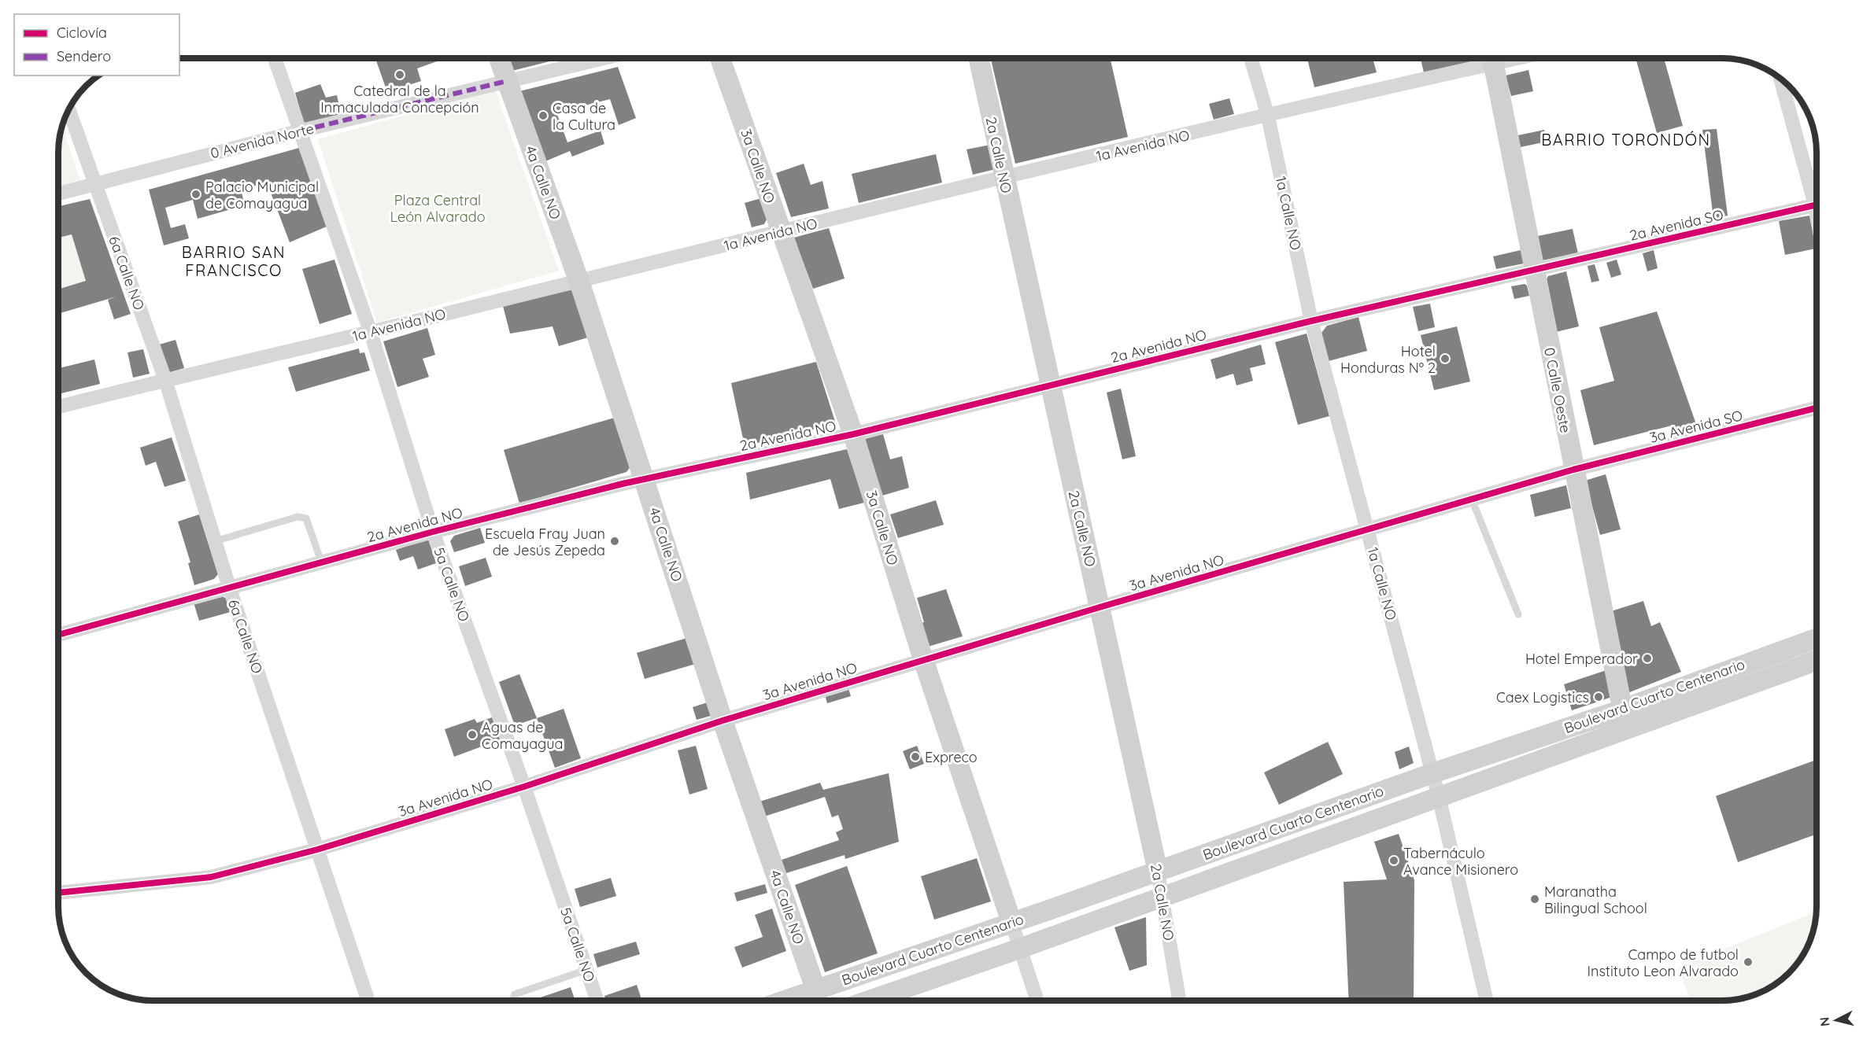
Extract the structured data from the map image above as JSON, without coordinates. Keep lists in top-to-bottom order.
{
  "streets": {
    "street": [
      "0 Avenida Norte",
      "1a Avenida NO",
      "2a Calle NO",
      "3a Calle NO",
      "4a Calle NO",
      "1a Calle NO",
      "2a Avenida SO",
      "6a Calle NO",
      "2a Avenida NO",
      "0 Calle Oeste",
      "3a Avenida SO",
      "3a Avenida NO",
      "5a Calle NO",
      "Boulevard Cuarto Centenario"
    ]
  },
  "crossings": [
    ["0 Avenida Norte", "4a Calle NO"],
    ["0 Avenida Norte", "6a Calle NO"],
    ["0 Avenida Norte", "5a Calle NO"],
    ["1a Avenida NO", "2a Calle NO"],
    ["1a Avenida NO", "3a Calle NO"],
    ["1a Avenida NO", "4a Calle NO"],
    ["1a Avenida NO", "1a Calle NO"],
    ["1a Avenida NO", "6a Calle NO"],
    ["1a Avenida NO", "5a Calle NO"],
    ["2a Calle NO", "2a Avenida NO"],
    ["2a Calle NO", "3a Avenida NO"],
    ["2a Calle NO", "Boulevard Cuarto Centenario"],
    ["3a Calle NO", "2a Avenida NO"],
    ["3a Calle NO", "3a Avenida NO"],
    ["3a Calle NO", "Boulevard Cuarto Centenario"],
    ["4a Calle NO", "2a Avenida NO"],
    ["4a Calle NO", "3a Avenida NO"],
    ["4a Calle NO", "Boulevard Cuarto Centenario"],
    ["1a Calle NO", "2a Avenida NO"],
    ["1a Calle NO", "3a Avenida NO"],
    ["1a Calle NO", "Boulevard Cuarto Centenario"],
    ["2a Avenida SO", "2a Avenida NO"],
    ["2a Avenida SO", "0 Calle Oeste"],
    ["6a Calle NO", "2a Avenida NO"],
    ["6a Calle NO", "3a Avenida NO"],
    ["2a Avenida NO", "0 Calle Oeste"],
    ["2a Avenida NO", "5a Calle NO"],
    ["0 Calle Oeste", "3a Avenida SO"],
    ["0 Calle Oeste", "3a Avenida NO"],
    ["0 Calle Oeste", "Boulevard Cuarto Centenario"],
    ["3a Avenida SO", "3a Avenida NO"],
    ["3a Avenida NO", "5a Calle NO"]
  ],
  "districts": ["BARRIO TORONDÓN", "BARRIO SAN FRANCISCO"],
  "parks": ["Plaza Central León Alvarado"],
  "places": [
    "Catedral de la Inmaculada Concepción",
    "Casa de la Cultura",
    "Palacio Municipal de Comayagua",
    "Hotel Honduras Nº 2",
    "Escuela Fray Juan de Jesús Zepeda",
    "Hotel Emperador",
    "Caex Logistics",
    "Aguas de Comayagua",
    "Expreco",
    "Tabernáculo Avance Misionero",
    "Maranatha Bilingual School",
    "Campo de futbol Instituto Leon Alvarado"
  ],
  "legend": ["Ciclovía", "Sendero"],
  "north": "left"
}
